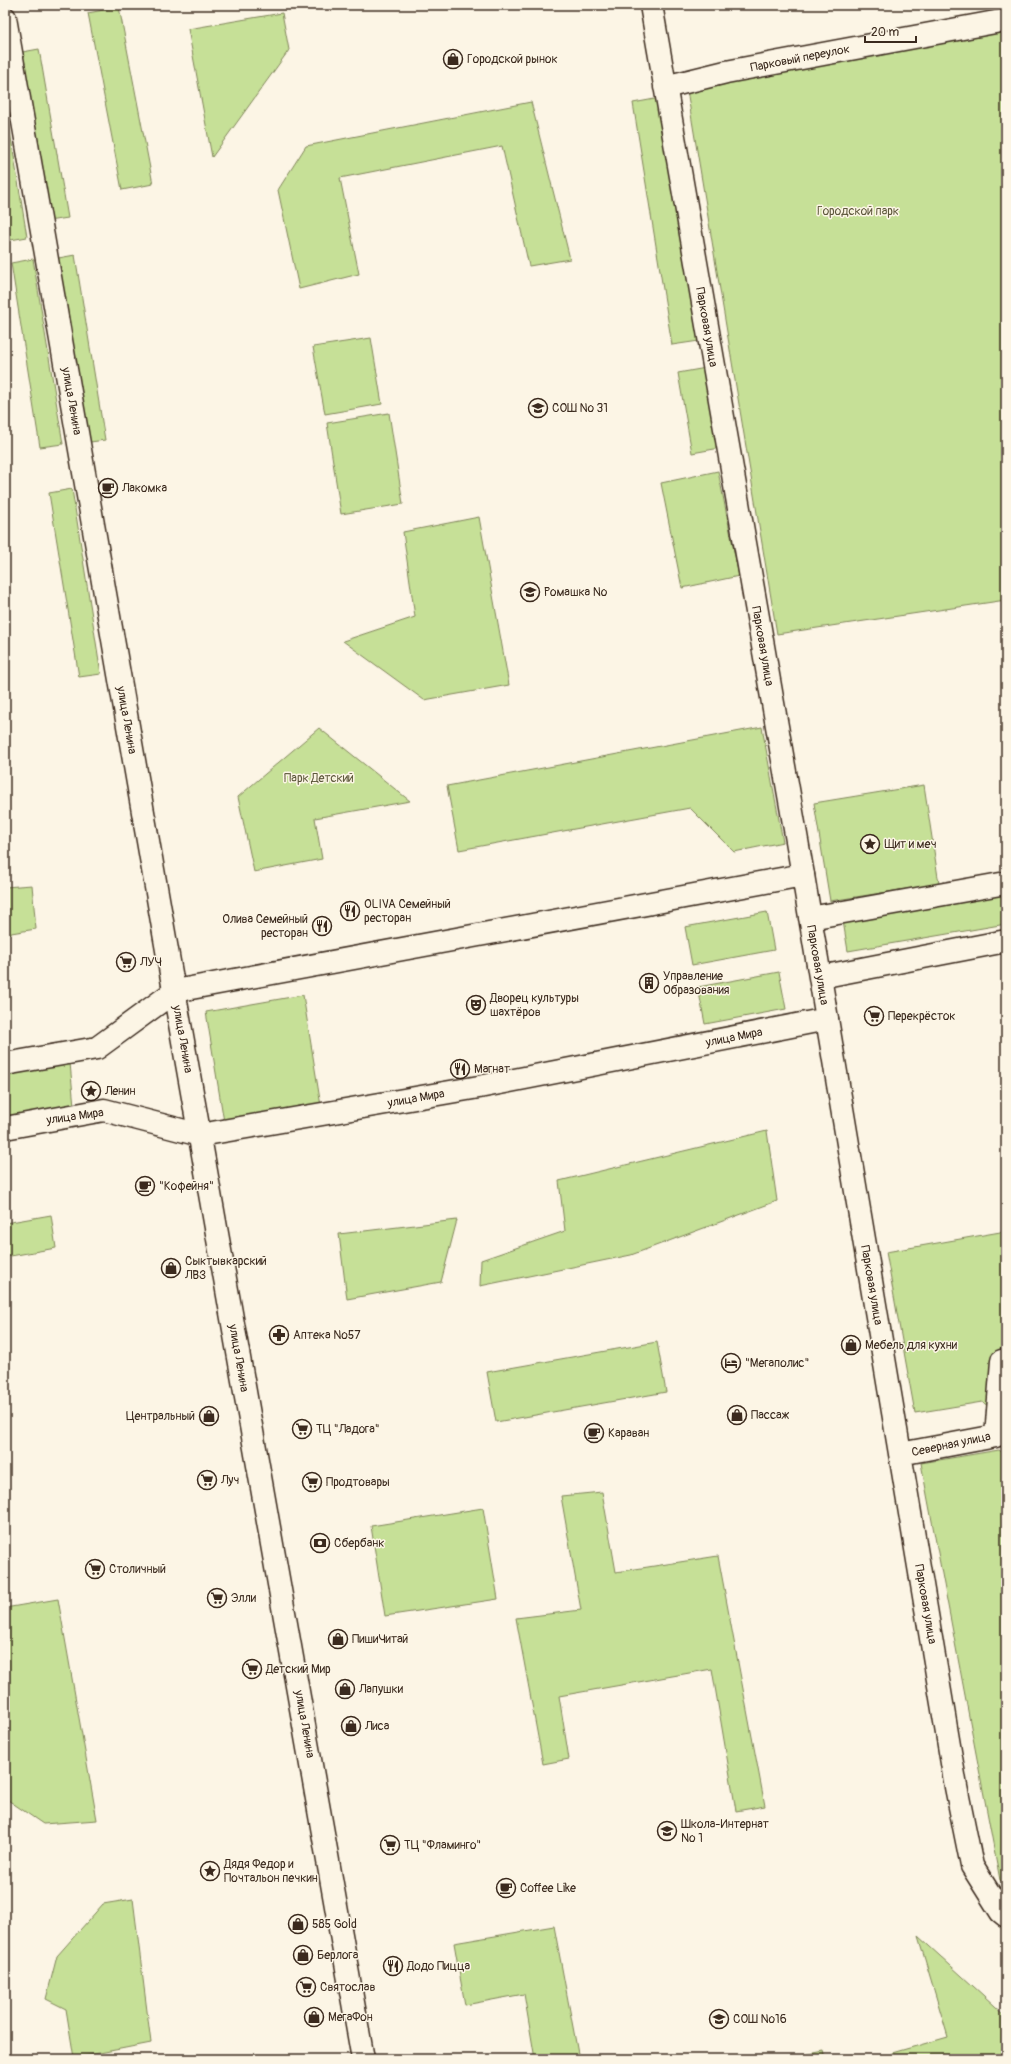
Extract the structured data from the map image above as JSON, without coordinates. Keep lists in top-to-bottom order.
{
  "streets": {
    "main road": [
      "Парковый переулок",
      "Парковая улица",
      "улица Ленина",
      "улица Мира",
      "Северная улица"
    ]
  },
  "crossings": [
    ["Парковый переулок", "Парковая улица"],
    ["Парковая улица", "улица Мира"],
    ["Парковая улица", "Северная улица"],
    ["улица Ленина", "улица Мира"]
  ],
  "parks": ["Городской парк", "Парк Детский"],
  "places": {
    "shop": [
      "Городской рынок",
      "Сыктывкарский ЛВЗ",
      "Мебель для кухни",
      "Пассаж",
      "Центральный",
      "ПишиЧитай",
      "Лапушки",
      "Лиса",
      "585 Gold",
      "Берлога",
      "МегаФон"
    ],
    "school or university": [
      "СОШ № 31",
      "Ромашка №",
      "Школа-Интернат № 1",
      "СОШ №16"
    ],
    "cafe": [
      "Лакомка",
      "\"Кофейня\"",
      "Караван",
      "Coffee Like"
    ],
    "place": ["Щит и меч", "Ленин", "Дядя Федор и Почтальон печкин"],
    "restaurant": [
      "OLIVA Семейный ресторан",
      "Олива Семейный ресторан",
      "Магнат",
      "Додо Пицца"
    ],
    "supermarket": [
      "ЛУЧ",
      "Перекрёсток",
      "ТЦ \"Ладога\"",
      "Луч",
      "Продтовары",
      "Столичный",
      "Элли",
      "Детский Мир",
      "ТЦ \"Фламинго\"",
      "Святослав"
    ],
    "building": ["Управление Образования"],
    "theatre": ["Дворец культуры шахтёров"],
    "pharmacy": ["Аптека №57"],
    "hotel": ["\"Мегаполис\""],
    "bank": ["Сбербанк"]
  },
  "scale_bar": "20 m"
}
